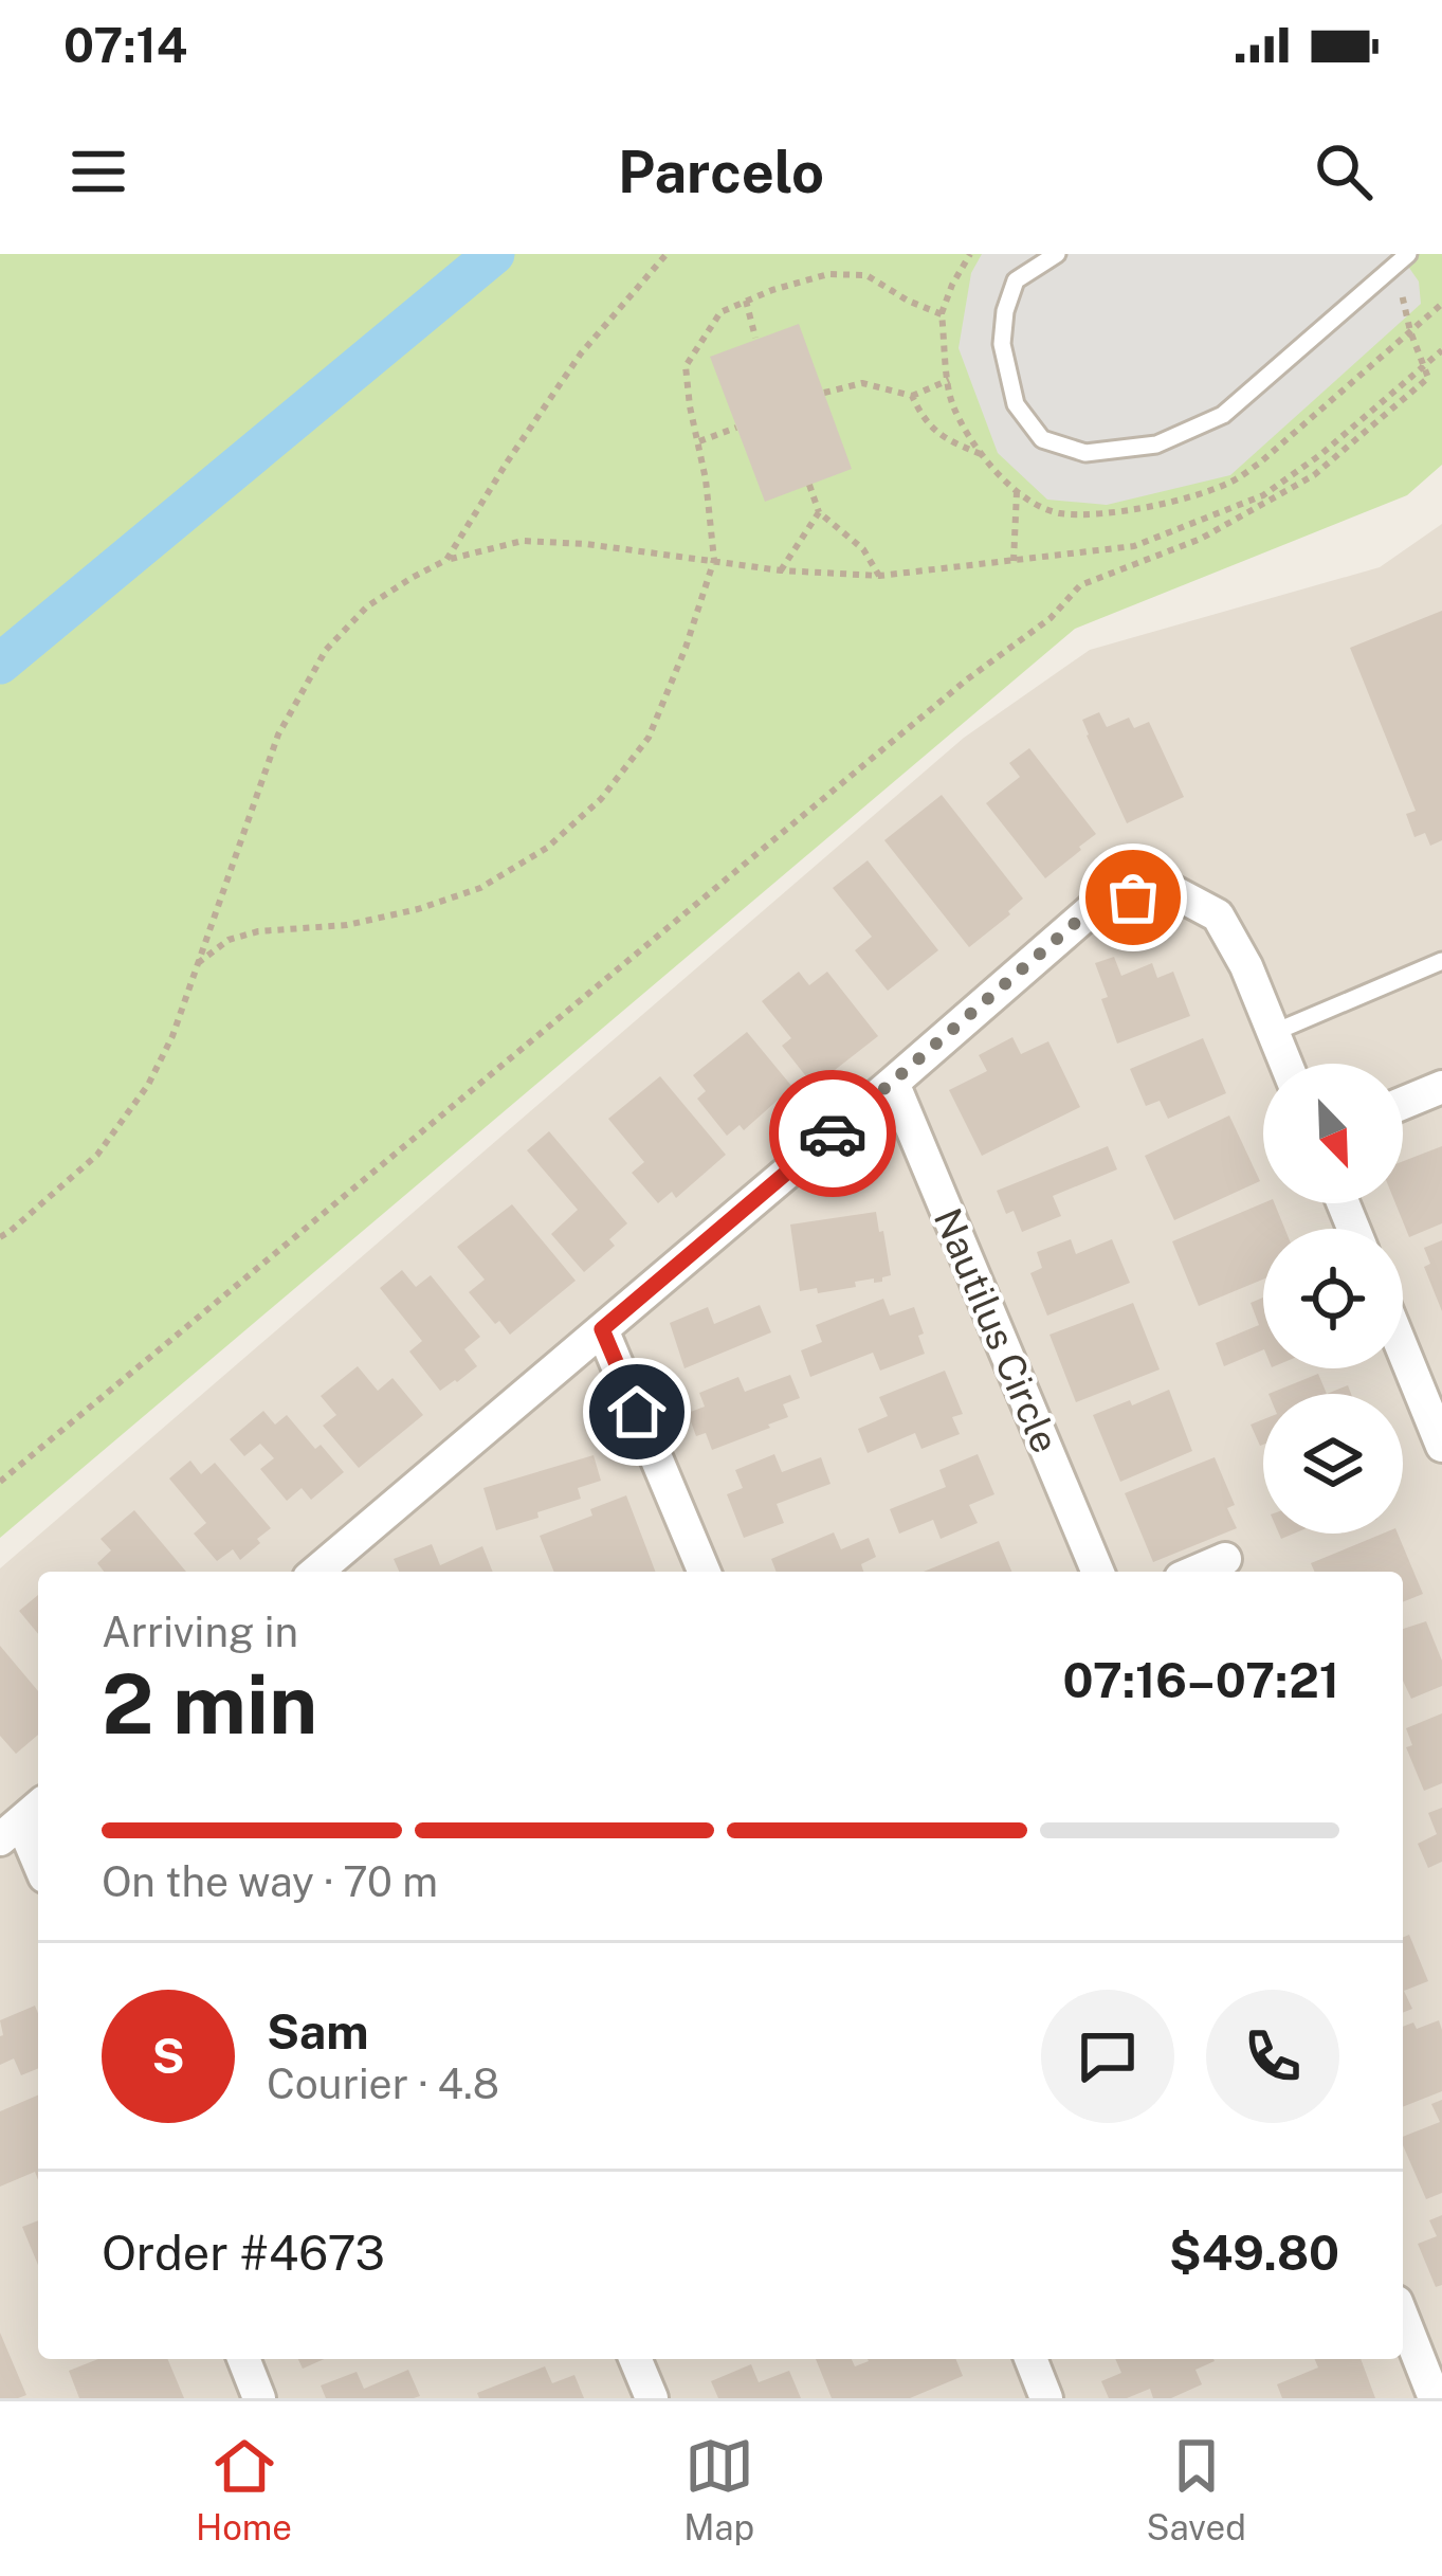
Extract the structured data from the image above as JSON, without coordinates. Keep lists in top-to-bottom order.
{
  "streets": {
    "street": ["Nautilus Circle"]
  },
  "north": "bottom right",
  "page": {
    "status": "07:14",
    "header": "Parcelo",
    "heading": ["2 min", "Arriving in", "07:16–07:21"],
    "panel": [
      "Sam",
      "Courier · 4.8",
      "Order #4673",
      "$49.80"
    ],
    "bar": "On the way · 70 m",
    "round": "S",
    "tabs": ["Home", "Map", "Saved"]
  }
}
